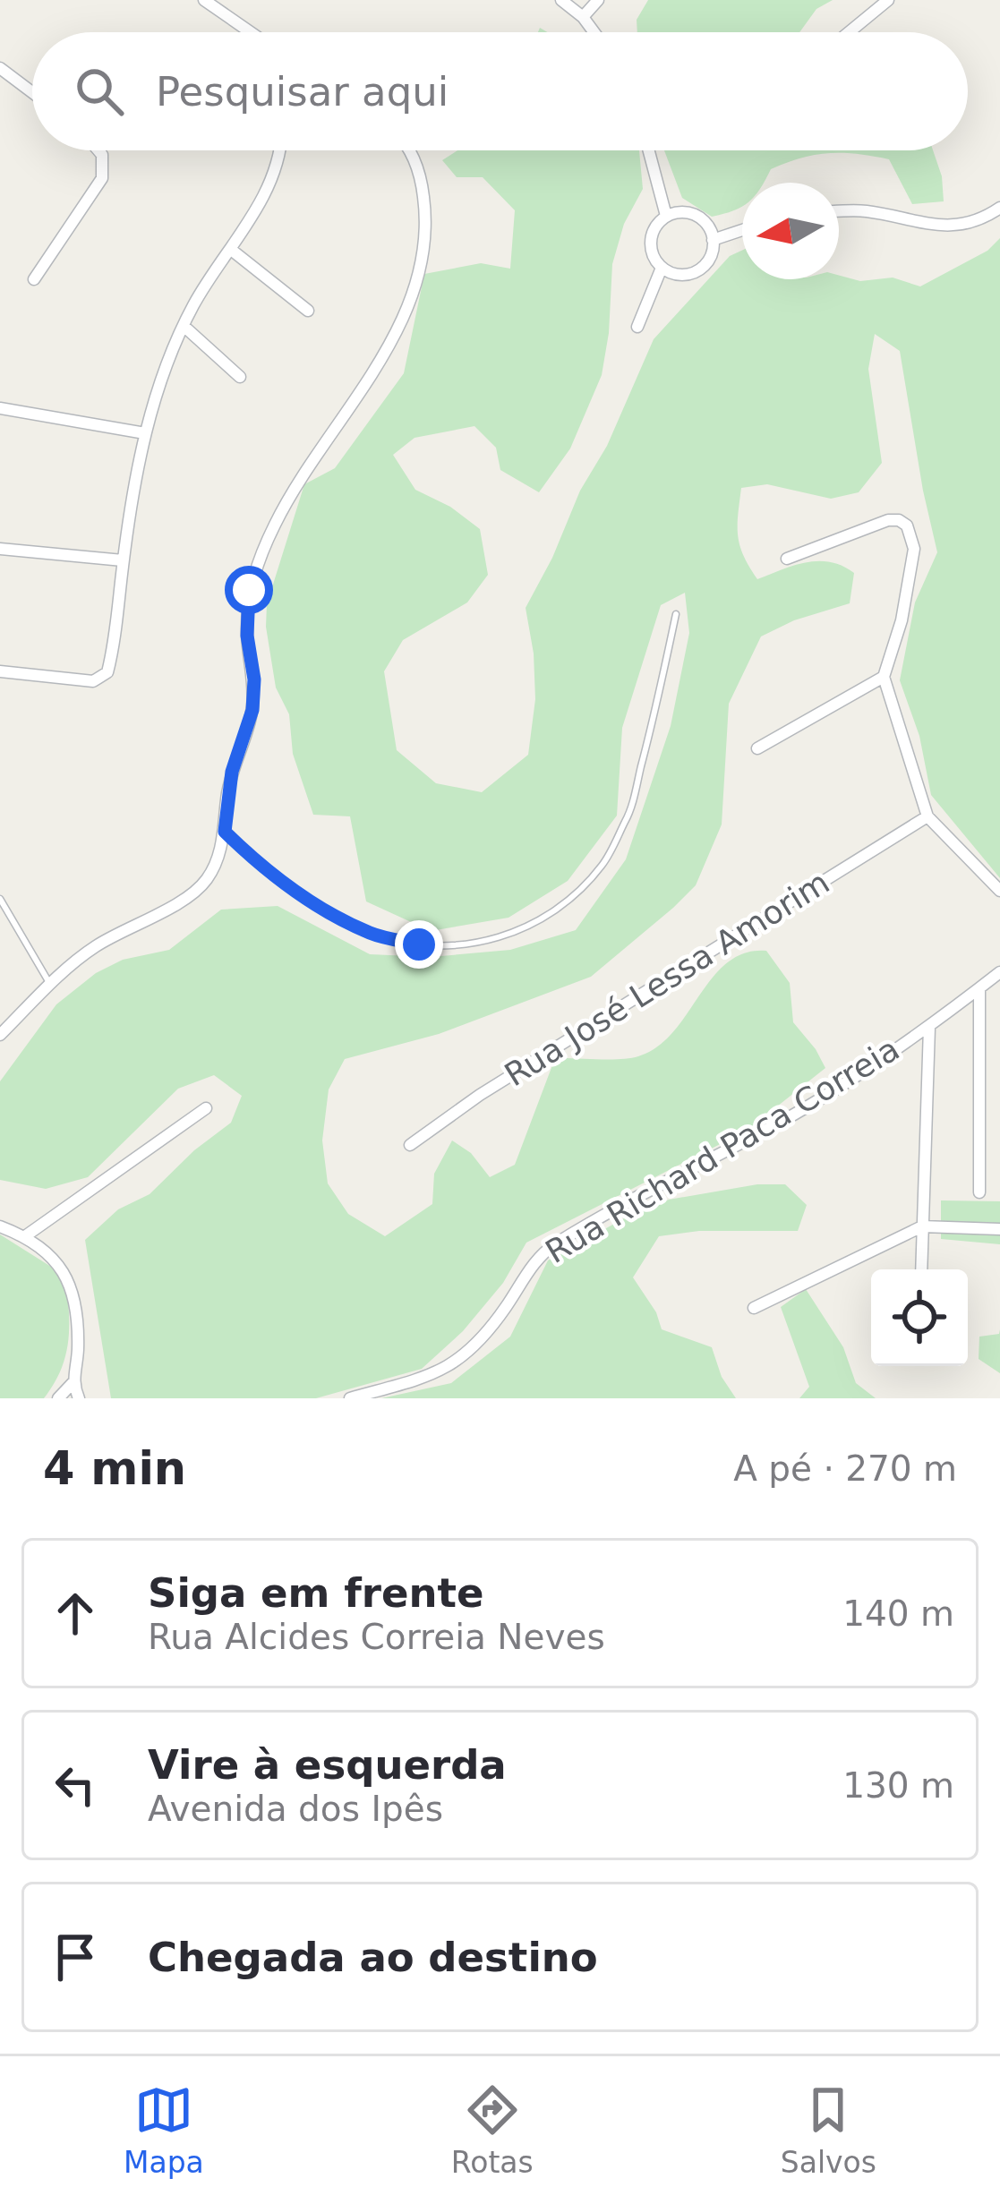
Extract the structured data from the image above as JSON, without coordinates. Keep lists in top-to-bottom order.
{
  "streets": {
    "street": ["Rua José Lessa Amorim", "Rua Richard Paca Correia"]
  },
  "north": "left",
  "page": {
    "search": "Pesquisar aqui",
    "heading": ["4 min", "A pé · 270 m"],
    "list": [
      ["Siga em frente", "Rua Alcides Correia Neves", "140 m"],
      ["Vire à esquerda", "Avenida dos Ipês", "130 m"],
      "Chegada ao destino"
    ],
    "nav": ["Mapa", "Rotas", "Salvos"]
  }
}
